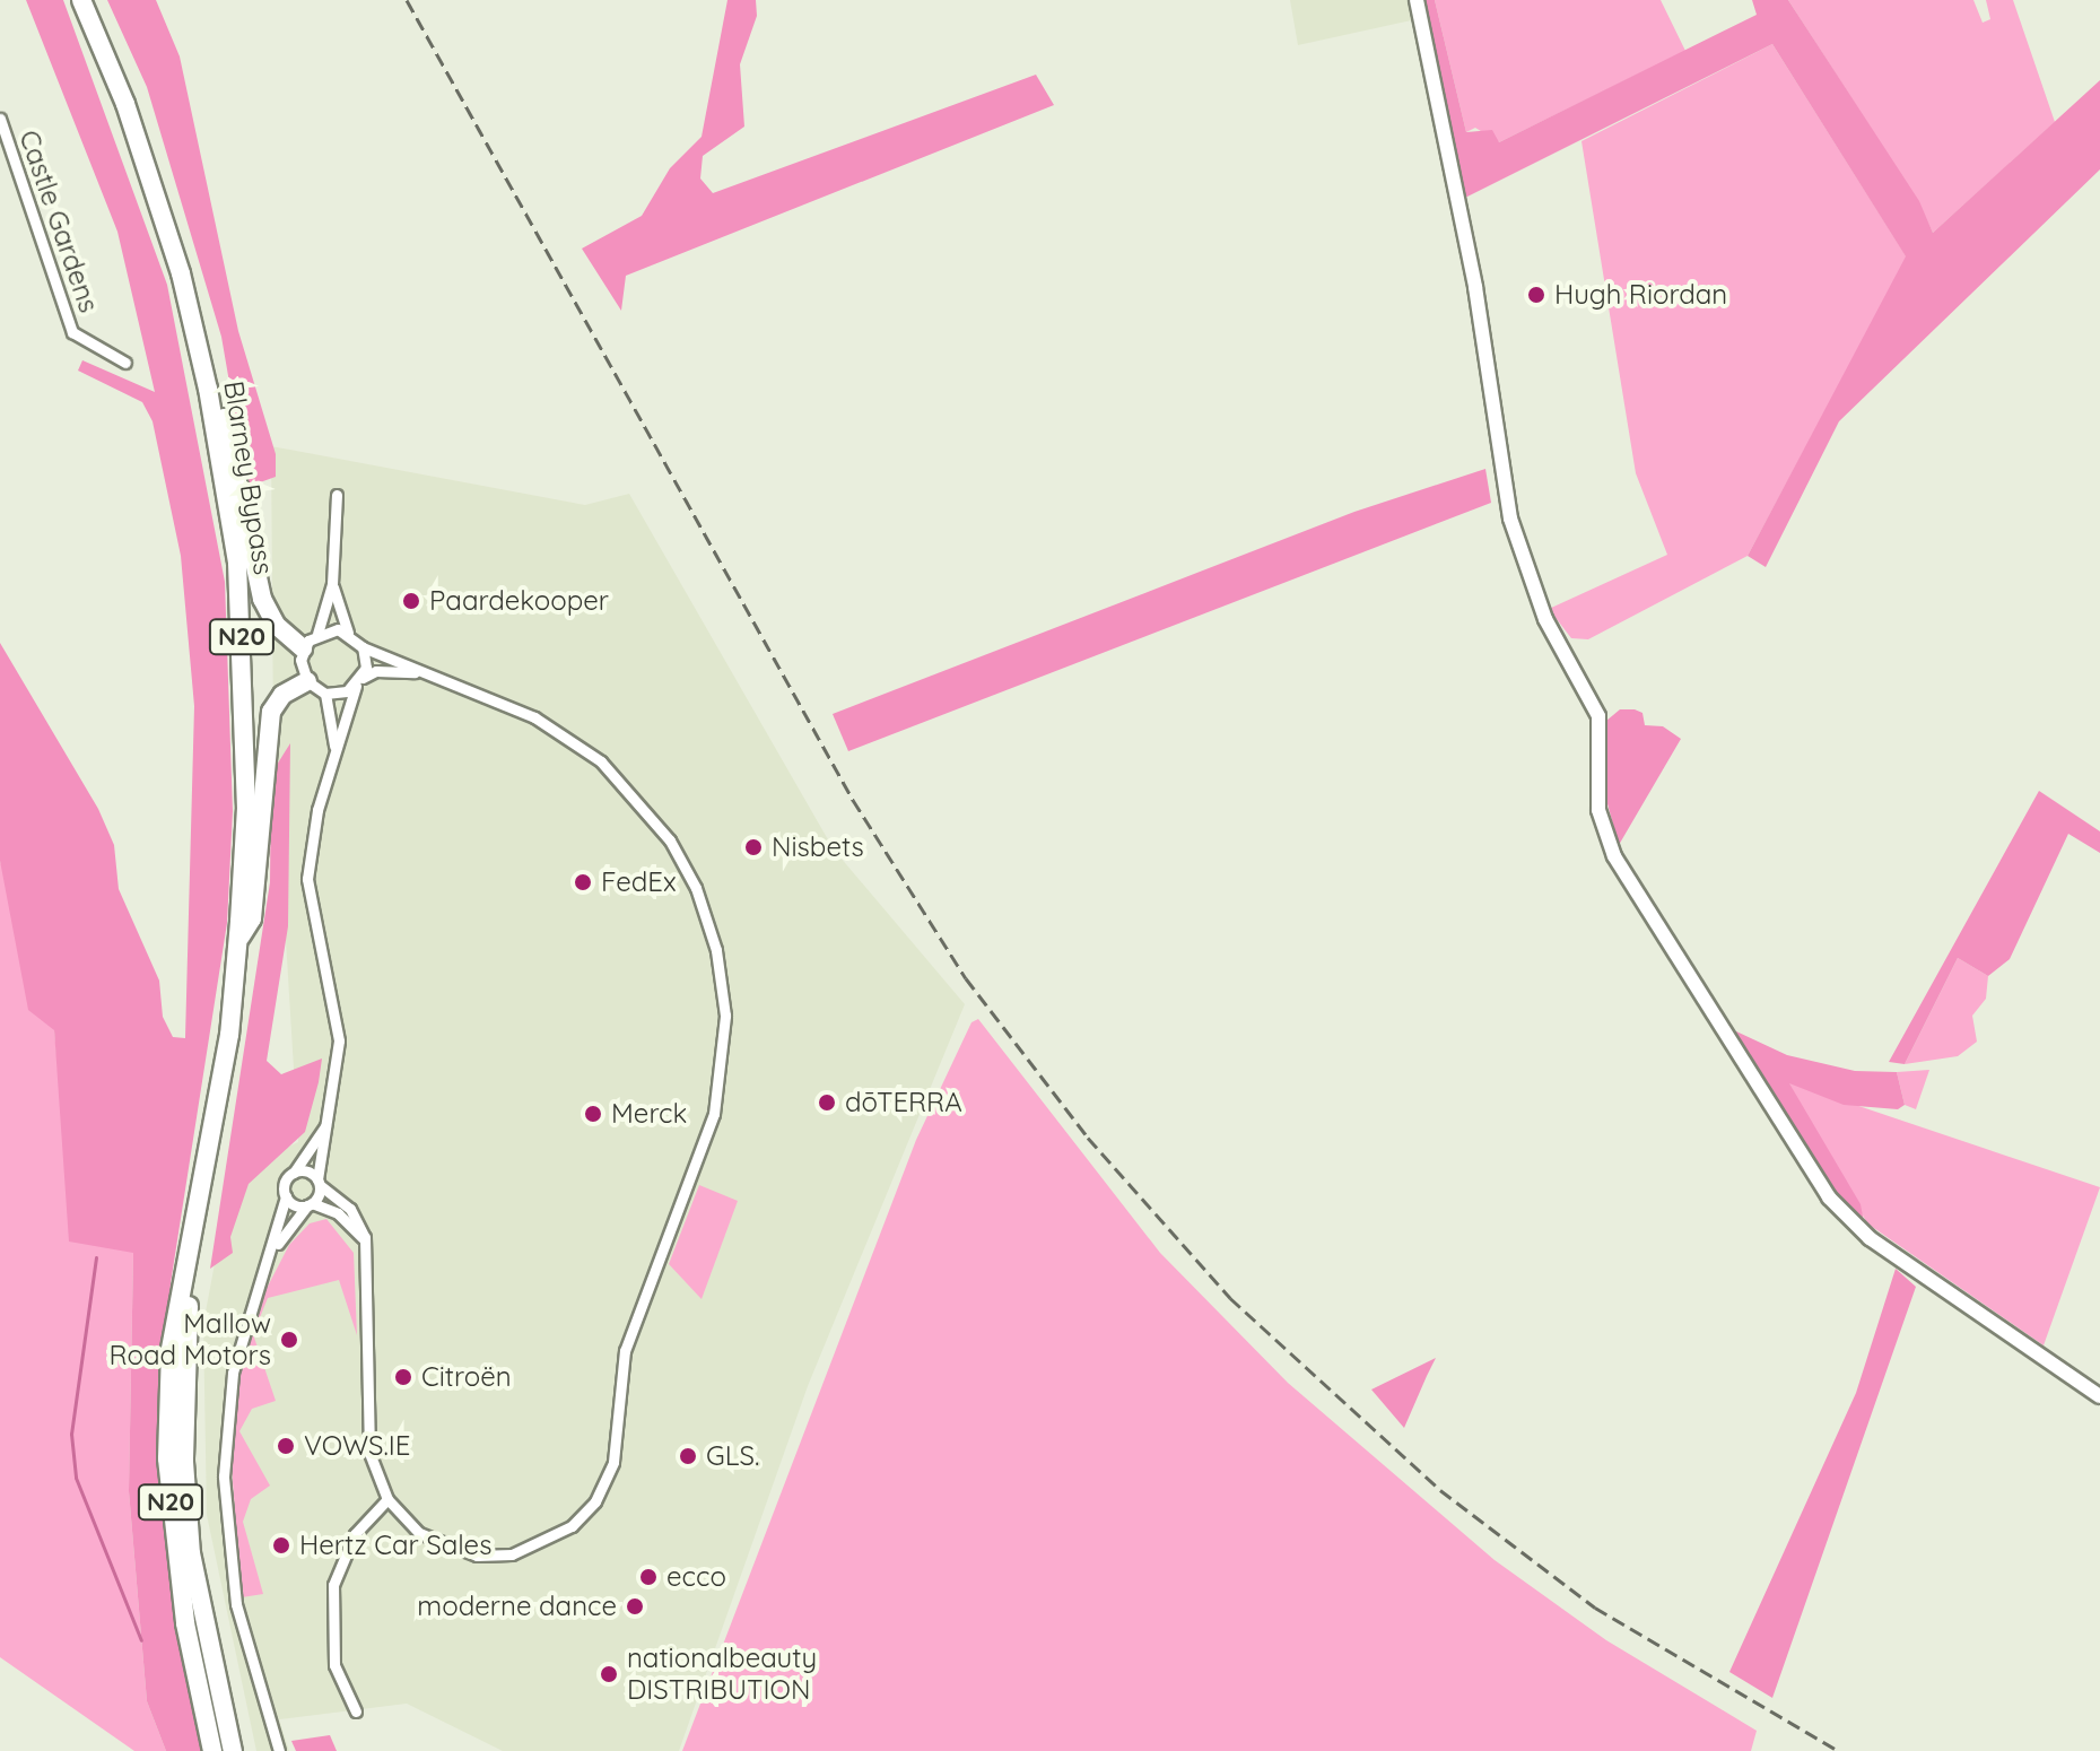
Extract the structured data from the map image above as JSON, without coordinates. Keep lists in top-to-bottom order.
{
  "streets": {
    "highway": ["Blarney Bypass", "N20"],
    "street": ["Castle Gardens"]
  },
  "places": [
    "Hugh Riordan",
    "Paardekooper",
    "Nisbets",
    "FedEx",
    "dōTERRA",
    "Merck",
    "Mallow Road Motors",
    "Citroën",
    "VOWS.IE",
    "GLS.",
    "Hertz Car Sales",
    "ecco",
    "moderne dance",
    "nationalbeauty DISTRIBUTION"
  ]
}
